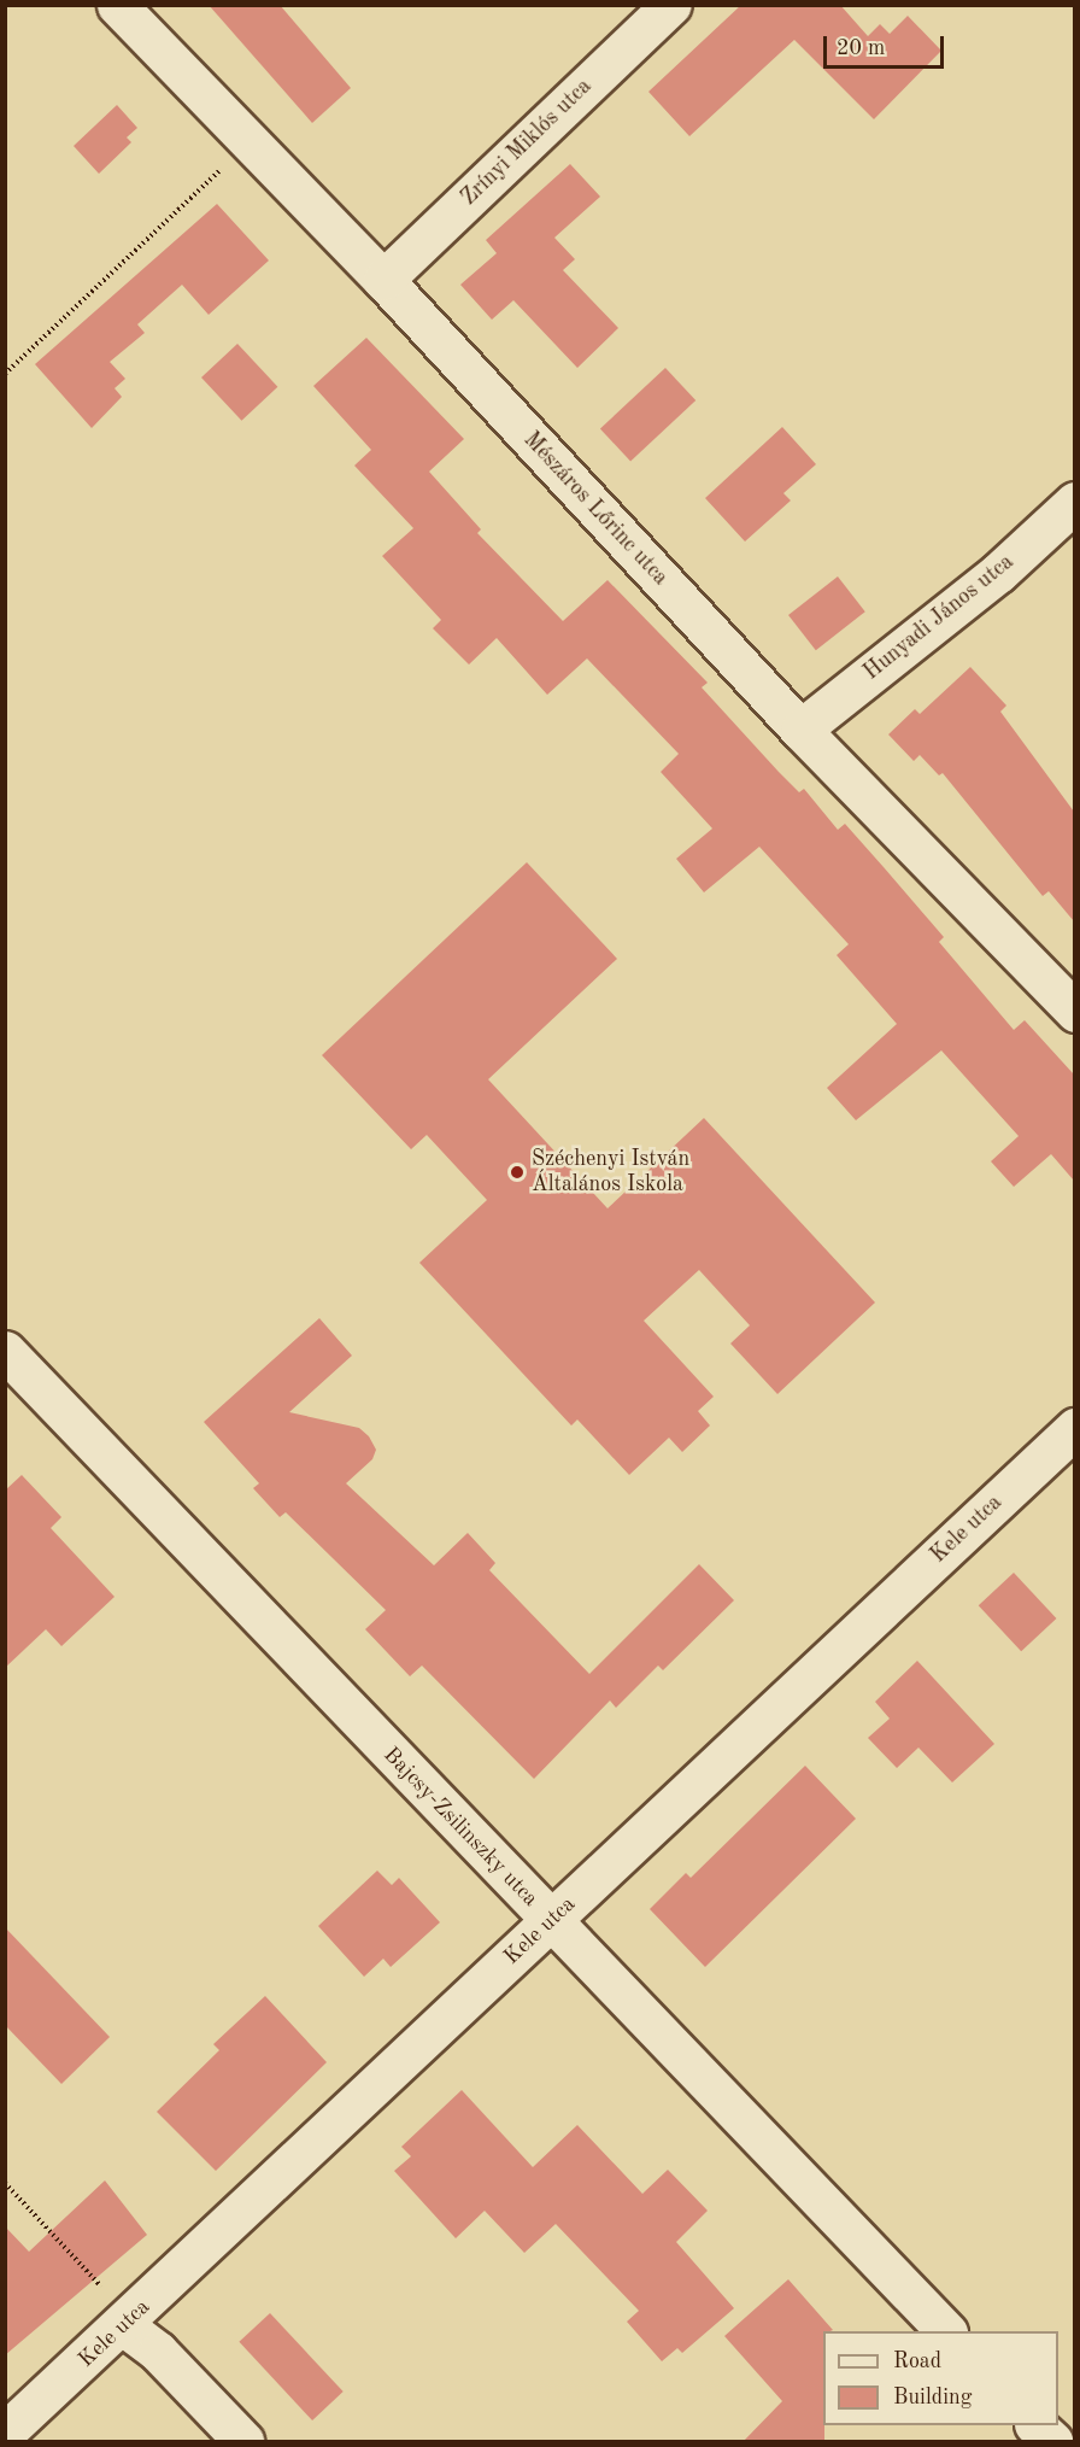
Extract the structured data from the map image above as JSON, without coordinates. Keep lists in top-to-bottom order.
{
  "streets": {
    "street": [
      "Zrínyi Miklós utca",
      "Mészáros Lőrinc utca",
      "Hunyadi János utca",
      "Kele utca",
      "Bajcsy-Zsilinszky utca"
    ]
  },
  "crossings": [
    ["Zrínyi Miklós utca", "Mészáros Lőrinc utca"],
    ["Mészáros Lőrinc utca", "Hunyadi János utca"],
    ["Kele utca", "Bajcsy-Zsilinszky utca"]
  ],
  "places": ["Széchenyi István Általános Iskola"],
  "legend": ["Road", "Building"],
  "scale_bar": "20 m"
}
